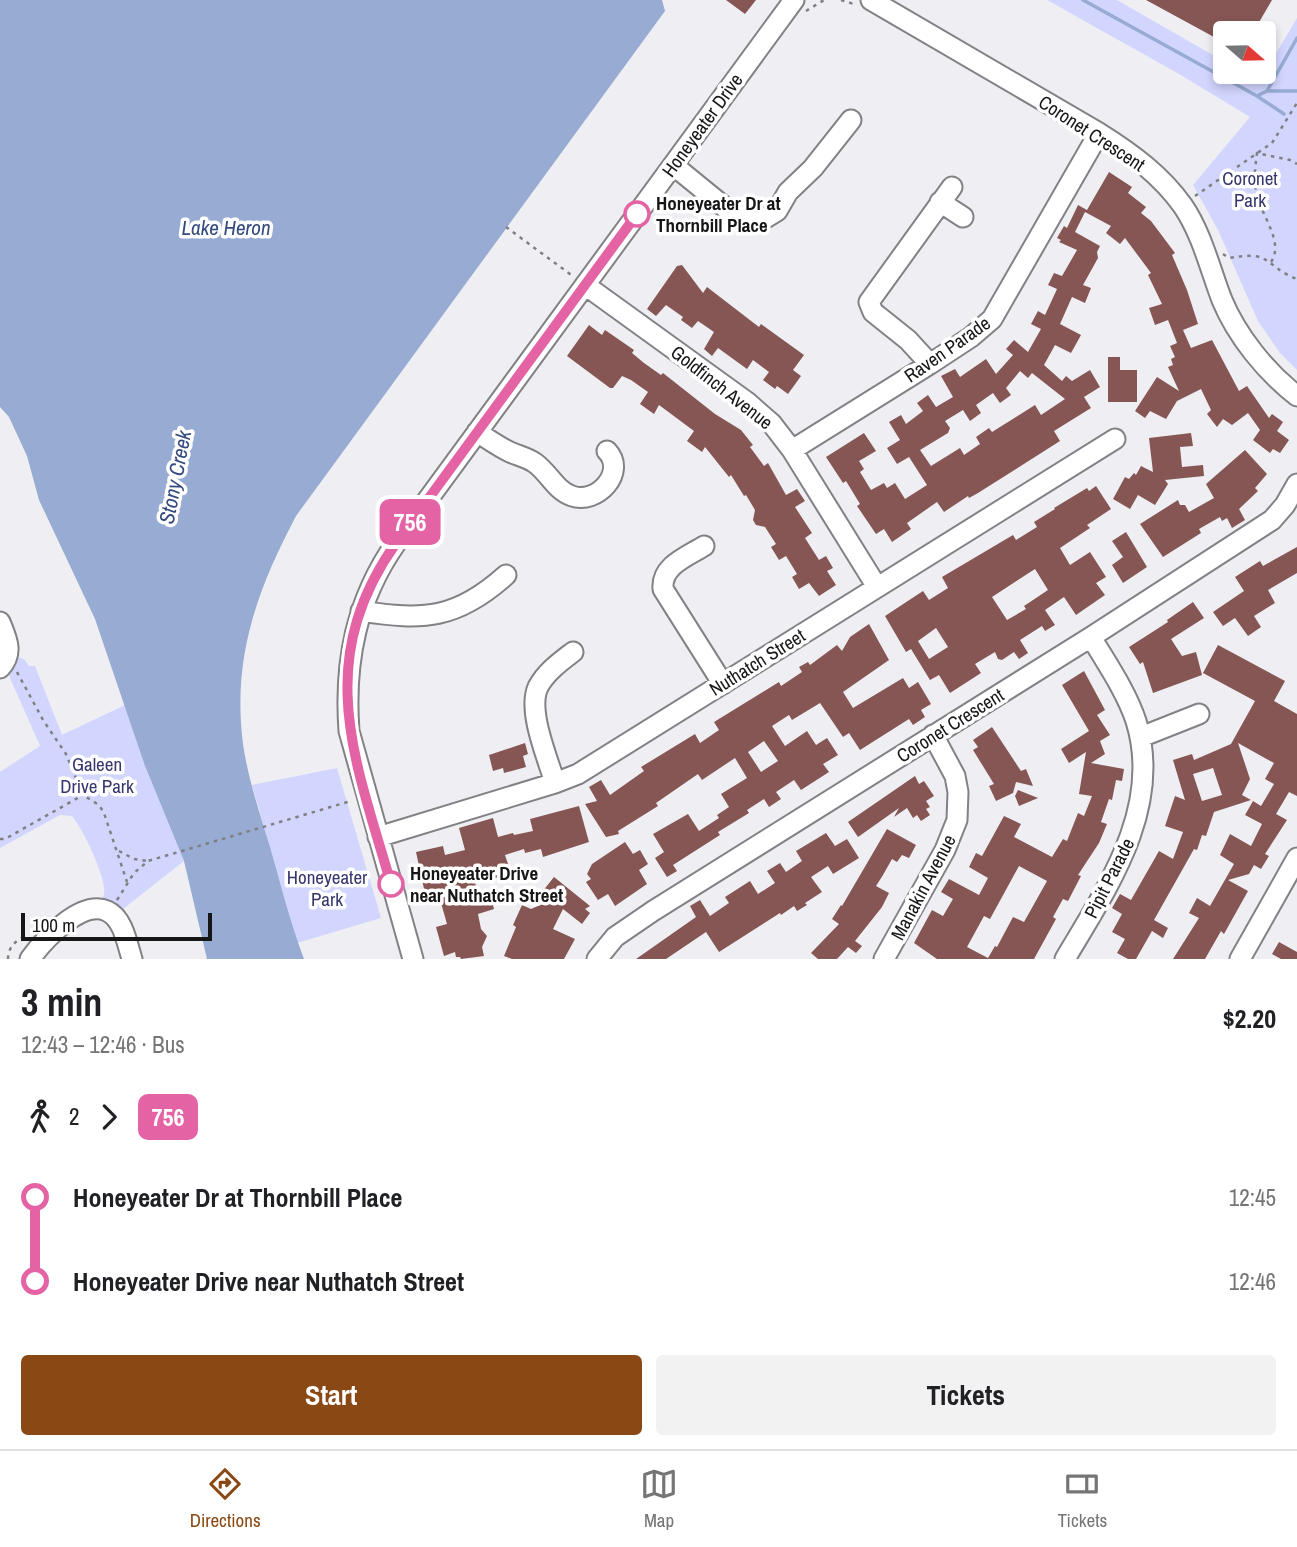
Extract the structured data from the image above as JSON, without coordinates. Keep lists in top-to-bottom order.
{
  "streets": {
    "street": [
      "Honeyeater Drive",
      "Coronet Crescent",
      "Raven Parade",
      "Goldfinch Avenue",
      "Nuthatch Street",
      "Pipit Parade",
      "Manakin Avenue"
    ]
  },
  "crossings": [
    ["Honeyeater Drive", "Goldfinch Avenue"],
    ["Honeyeater Drive", "Nuthatch Street"],
    ["Coronet Crescent", "Raven Parade"],
    ["Coronet Crescent", "Pipit Parade"],
    ["Coronet Crescent", "Manakin Avenue"],
    ["Raven Parade", "Goldfinch Avenue"],
    ["Goldfinch Avenue", "Nuthatch Street"]
  ],
  "water": ["Lake Heron", "Stony Creek"],
  "parks": ["Coronet Park", "Galeen Drive Park", "Honeyeater Park"],
  "places": ["Honeyeater Dr at Thornbill Place", "Honeyeater Drive near Nuthatch Street"],
  "lines": ["bus line 756"],
  "scale_bar": "100 m",
  "north": "right",
  "page": {
    "on_map": "756",
    "scale": "100 m",
    "heading": ["3 min", "12:43 – 12:46 · Bus", "$2.20"],
    "legs": ["2", "756"],
    "list": [
      {
        "name": "Honeyeater Dr at Thornbill Place",
        "value": "12:45"
      },
      {
        "name": "Honeyeater Drive near Nuthatch Street",
        "value": "12:46"
      }
    ],
    "buttons": ["Start", "Tickets"],
    "tabs": ["Directions", "Map", "Tickets"]
  }
}
